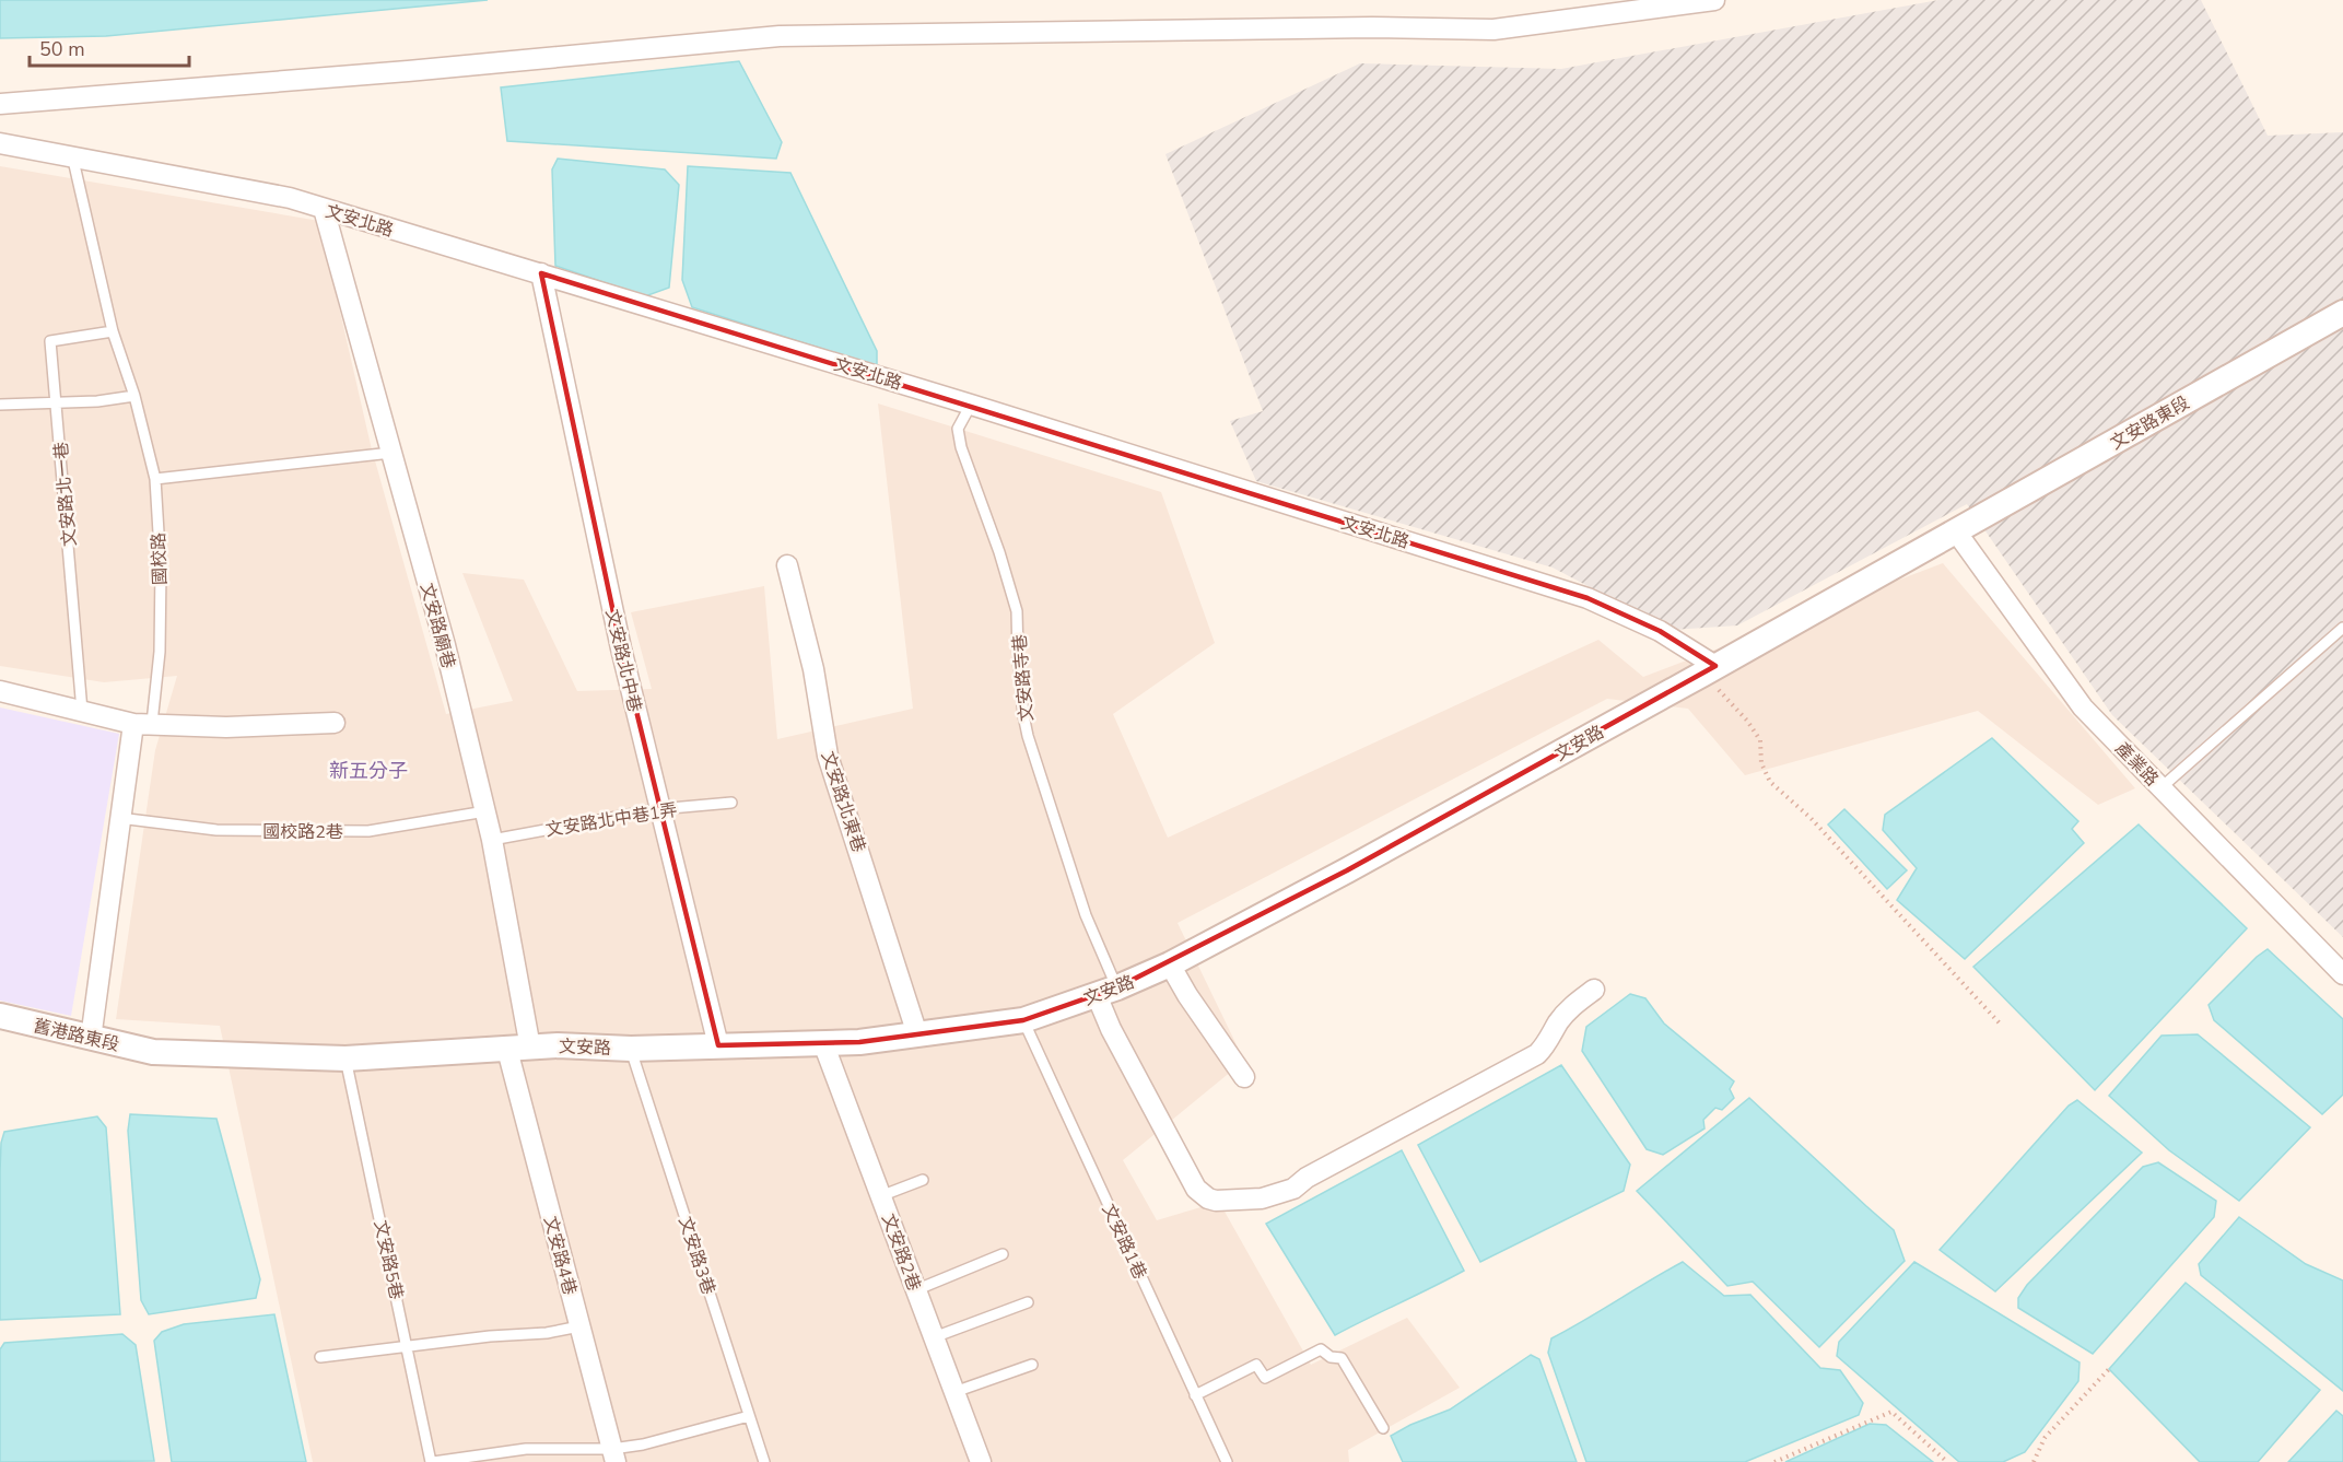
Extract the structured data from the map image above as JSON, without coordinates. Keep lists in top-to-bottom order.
{
  "streets": {
    "street": [
      "文安北路",
      "文安路東段",
      "國校路",
      "文安路廟巷",
      "文安路北中巷",
      "文安路",
      "產業路",
      "文安路北東巷",
      "舊港路東段",
      "文安路2巷",
      "文安路4巷"
    ],
    "lane": [
      "文安路北一巷",
      "文安路寺巷",
      "文安路北中巷1弄",
      "國校路2巷",
      "文安路1巷",
      "文安路3巷",
      "文安路5巷"
    ]
  },
  "crossings": [
    ["文安北路", "國校路"],
    ["文安北路", "文安路廟巷"],
    ["文安北路", "文安路北中巷"],
    ["文安北路", "文安路寺巷"],
    ["文安北路", "文安路"],
    ["文安路東段", "文安路"],
    ["文安路東段", "產業路"],
    ["文安路北一巷", "國校路"],
    ["國校路", "國校路2巷"],
    ["國校路", "舊港路東段"],
    ["文安路廟巷", "文安路"],
    ["文安路廟巷", "文安路北中巷1弄"],
    ["文安路廟巷", "國校路2巷"],
    ["文安路廟巷", "文安路4巷"],
    ["文安路北中巷", "文安路"],
    ["文安路北中巷", "文安路北中巷1弄"],
    ["文安路寺巷", "文安路"],
    ["文安路", "產業路"],
    ["文安路", "文安路北東巷"],
    ["文安路", "舊港路東段"],
    ["文安路", "文安路1巷"],
    ["文安路", "文安路2巷"],
    ["文安路", "文安路4巷"],
    ["文安路", "文安路3巷"],
    ["文安路", "文安路5巷"]
  ],
  "districts": ["新五分子"],
  "scale_bar": "50 m"
}
